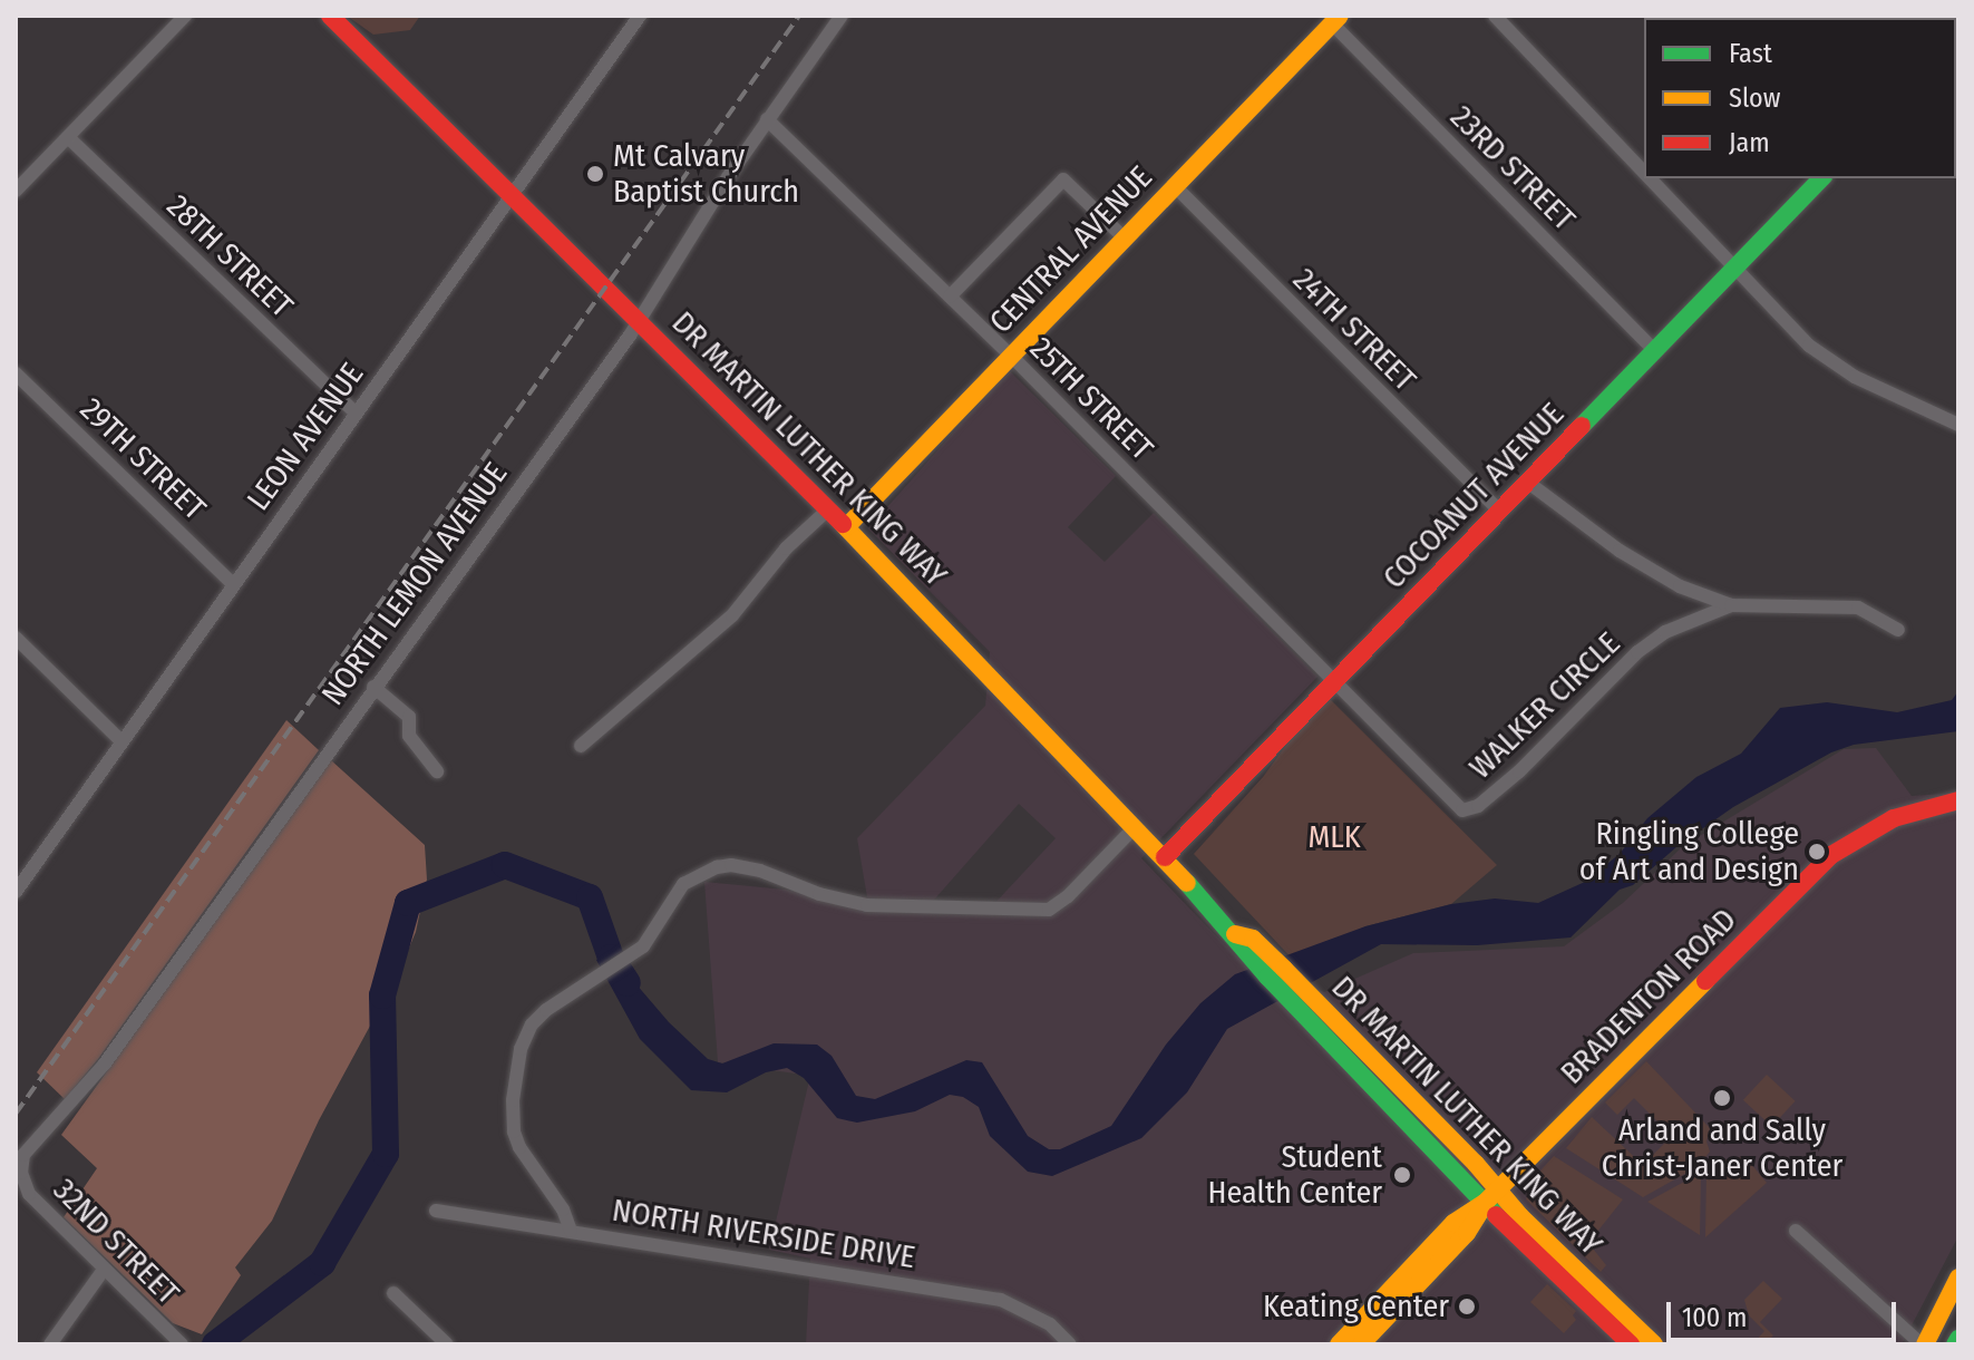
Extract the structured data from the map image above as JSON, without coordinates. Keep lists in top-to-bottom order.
{
  "streets": {
    "street": [
      "23RD STREET",
      "CENTRAL AVENUE",
      "28TH STREET",
      "24TH STREET",
      "25TH STREET",
      "LEON AVENUE",
      "DR MARTIN LUTHER KING WAY",
      "29TH STREET",
      "COCOANUT AVENUE",
      "NORTH LEMON AVENUE",
      "WALKER CIRCLE",
      "BRADENTON ROAD",
      "NORTH RIVERSIDE DRIVE",
      "32ND STREET"
    ]
  },
  "crossings": [
    ["23RD STREET", "CENTRAL AVENUE"],
    ["23RD STREET", "COCOANUT AVENUE"],
    ["CENTRAL AVENUE", "24TH STREET"],
    ["CENTRAL AVENUE", "25TH STREET"],
    ["CENTRAL AVENUE", "DR MARTIN LUTHER KING WAY"],
    ["28TH STREET", "LEON AVENUE"],
    ["24TH STREET", "COCOANUT AVENUE"],
    ["25TH STREET", "COCOANUT AVENUE"],
    ["25TH STREET", "NORTH LEMON AVENUE"],
    ["25TH STREET", "WALKER CIRCLE"],
    ["LEON AVENUE", "DR MARTIN LUTHER KING WAY"],
    ["LEON AVENUE", "29TH STREET"],
    ["DR MARTIN LUTHER KING WAY", "COCOANUT AVENUE"],
    ["DR MARTIN LUTHER KING WAY", "NORTH LEMON AVENUE"],
    ["DR MARTIN LUTHER KING WAY", "BRADENTON ROAD"],
    ["COCOANUT AVENUE", "WALKER CIRCLE"],
    ["NORTH LEMON AVENUE", "32ND STREET"]
  ],
  "parks": ["MLK"],
  "places": [
    "Mt Calvary Baptist Church",
    "Ringling College of Art and Design",
    "Arland and Sally Christ-Janer Center",
    "Student Health Center",
    "Keating Center"
  ],
  "legend": ["Fast", "Slow", "Jam"],
  "scale_bar": "100 m"
}
